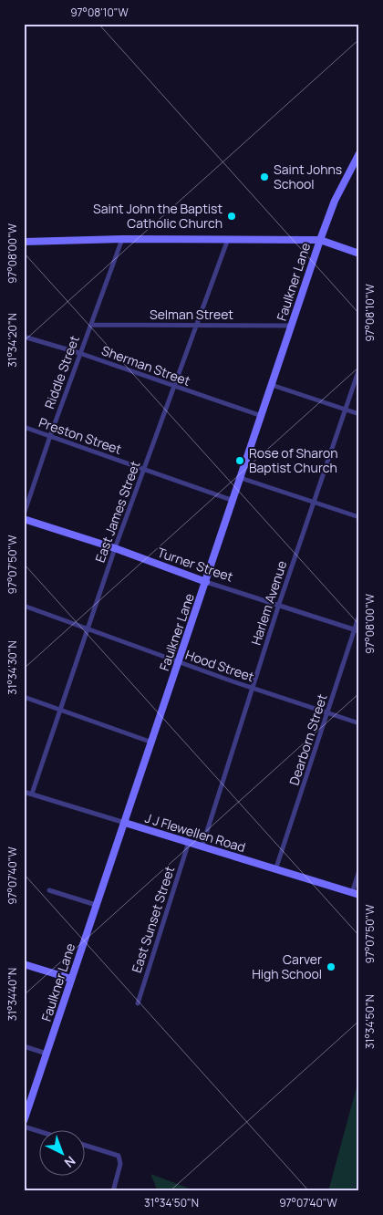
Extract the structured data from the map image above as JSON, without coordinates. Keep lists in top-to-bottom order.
{
  "streets": {
    "street": [
      "Faulkner Lane",
      "Selman Street",
      "Sherman Street",
      "Riddle Street",
      "Preston Street",
      "East James Street",
      "Turner Street",
      "Harlem Avenue",
      "Hood Street",
      "Dearborn Street",
      "J J Flewellen Road",
      "East Sunset Street"
    ]
  },
  "crossings": [
    ["Faulkner Lane", "Selman Street"],
    ["Faulkner Lane", "Sherman Street"],
    ["Faulkner Lane", "Preston Street"],
    ["Faulkner Lane", "Turner Street"],
    ["Faulkner Lane", "Hood Street"],
    ["Faulkner Lane", "J J Flewellen Road"],
    ["Selman Street", "Riddle Street"],
    ["Selman Street", "East James Street"],
    ["Sherman Street", "Riddle Street"],
    ["Sherman Street", "East James Street"],
    ["Riddle Street", "Preston Street"],
    ["Preston Street", "East James Street"],
    ["East James Street", "Turner Street"],
    ["East James Street", "Hood Street"],
    ["East James Street", "J J Flewellen Road"],
    ["Turner Street", "Harlem Avenue"],
    ["Turner Street", "Dearborn Street"],
    ["Harlem Avenue", "Hood Street"],
    ["Harlem Avenue", "J J Flewellen Road"],
    ["Hood Street", "Dearborn Street"],
    ["Dearborn Street", "J J Flewellen Road"],
    ["J J Flewellen Road", "East Sunset Street"]
  ],
  "places": [
    "Saint Johns School",
    "Saint John the Baptist Catholic Church",
    "Rose of Sharon Baptist Church",
    "Carver High School"
  ],
  "north": "bottom right",
  "coordinates": [
    "97°08'10\"W",
    "97°08'00\"W",
    "31°34'20\"N",
    "97°07'50\"W",
    "31°34'30\"N",
    "97°07'40\"W",
    "31°34'40\"N",
    "31°34'50\"N"
  ]
}
